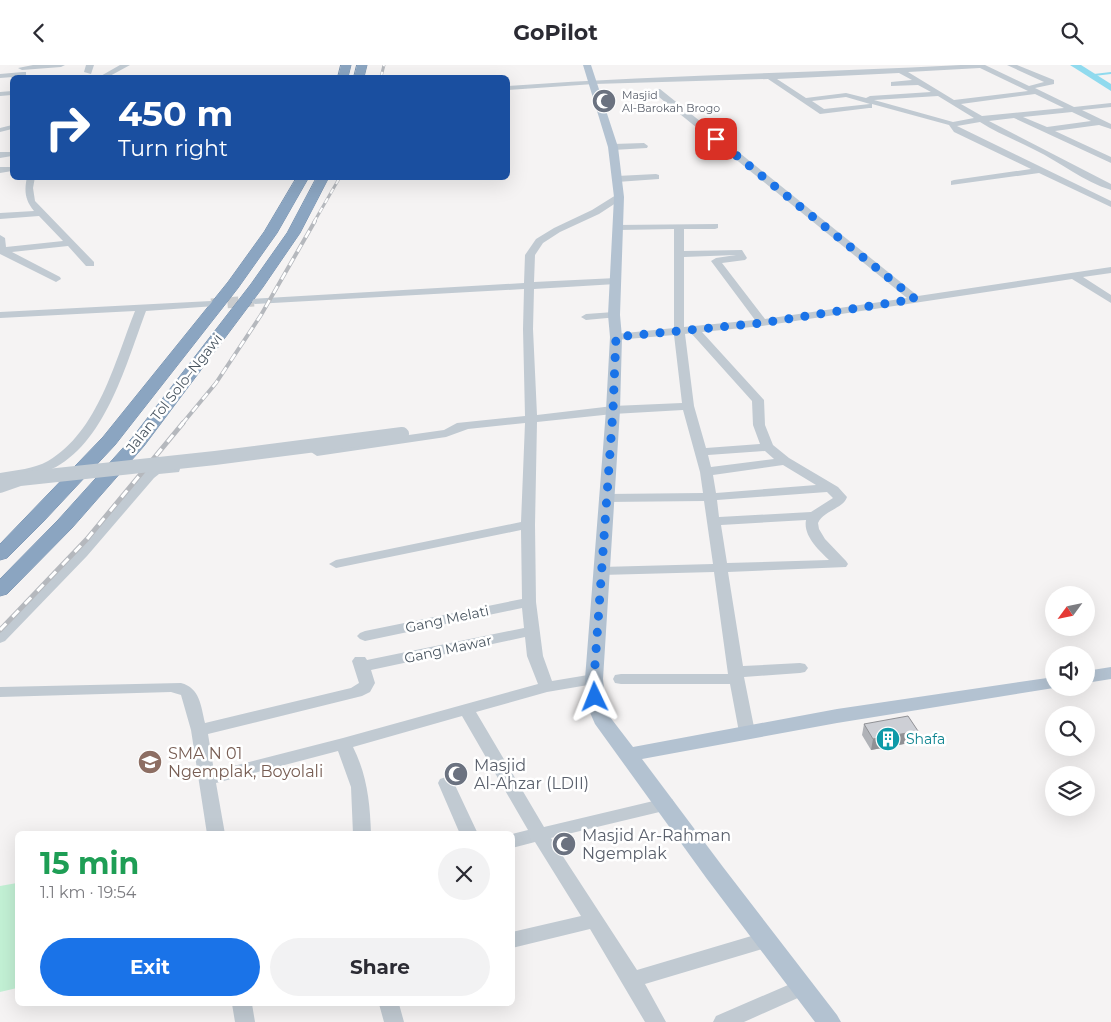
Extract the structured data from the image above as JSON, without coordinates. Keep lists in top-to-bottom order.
{
  "streets": {
    "highway": ["Jalan Tol Solo–Ngawi"],
    "street": ["Gang Melati", "Gang Mawar"]
  },
  "places": {
    "mosque": ["Masjid Al-Barokah Brogo", "Masjid Al-Ahzar (LDII)", "Masjid Ar-Rahman Ngemplak"],
    "building": ["Shafa"],
    "school or university": ["SMA N 01 Ngemplak, Boyolali"]
  },
  "north": "bottom left",
  "page": {
    "header": "GoPilot",
    "turn": ["450 m", "Turn right"],
    "heading": ["15 min", "1.1 km · 19:54"],
    "buttons": ["Exit", "Share"]
  }
}
